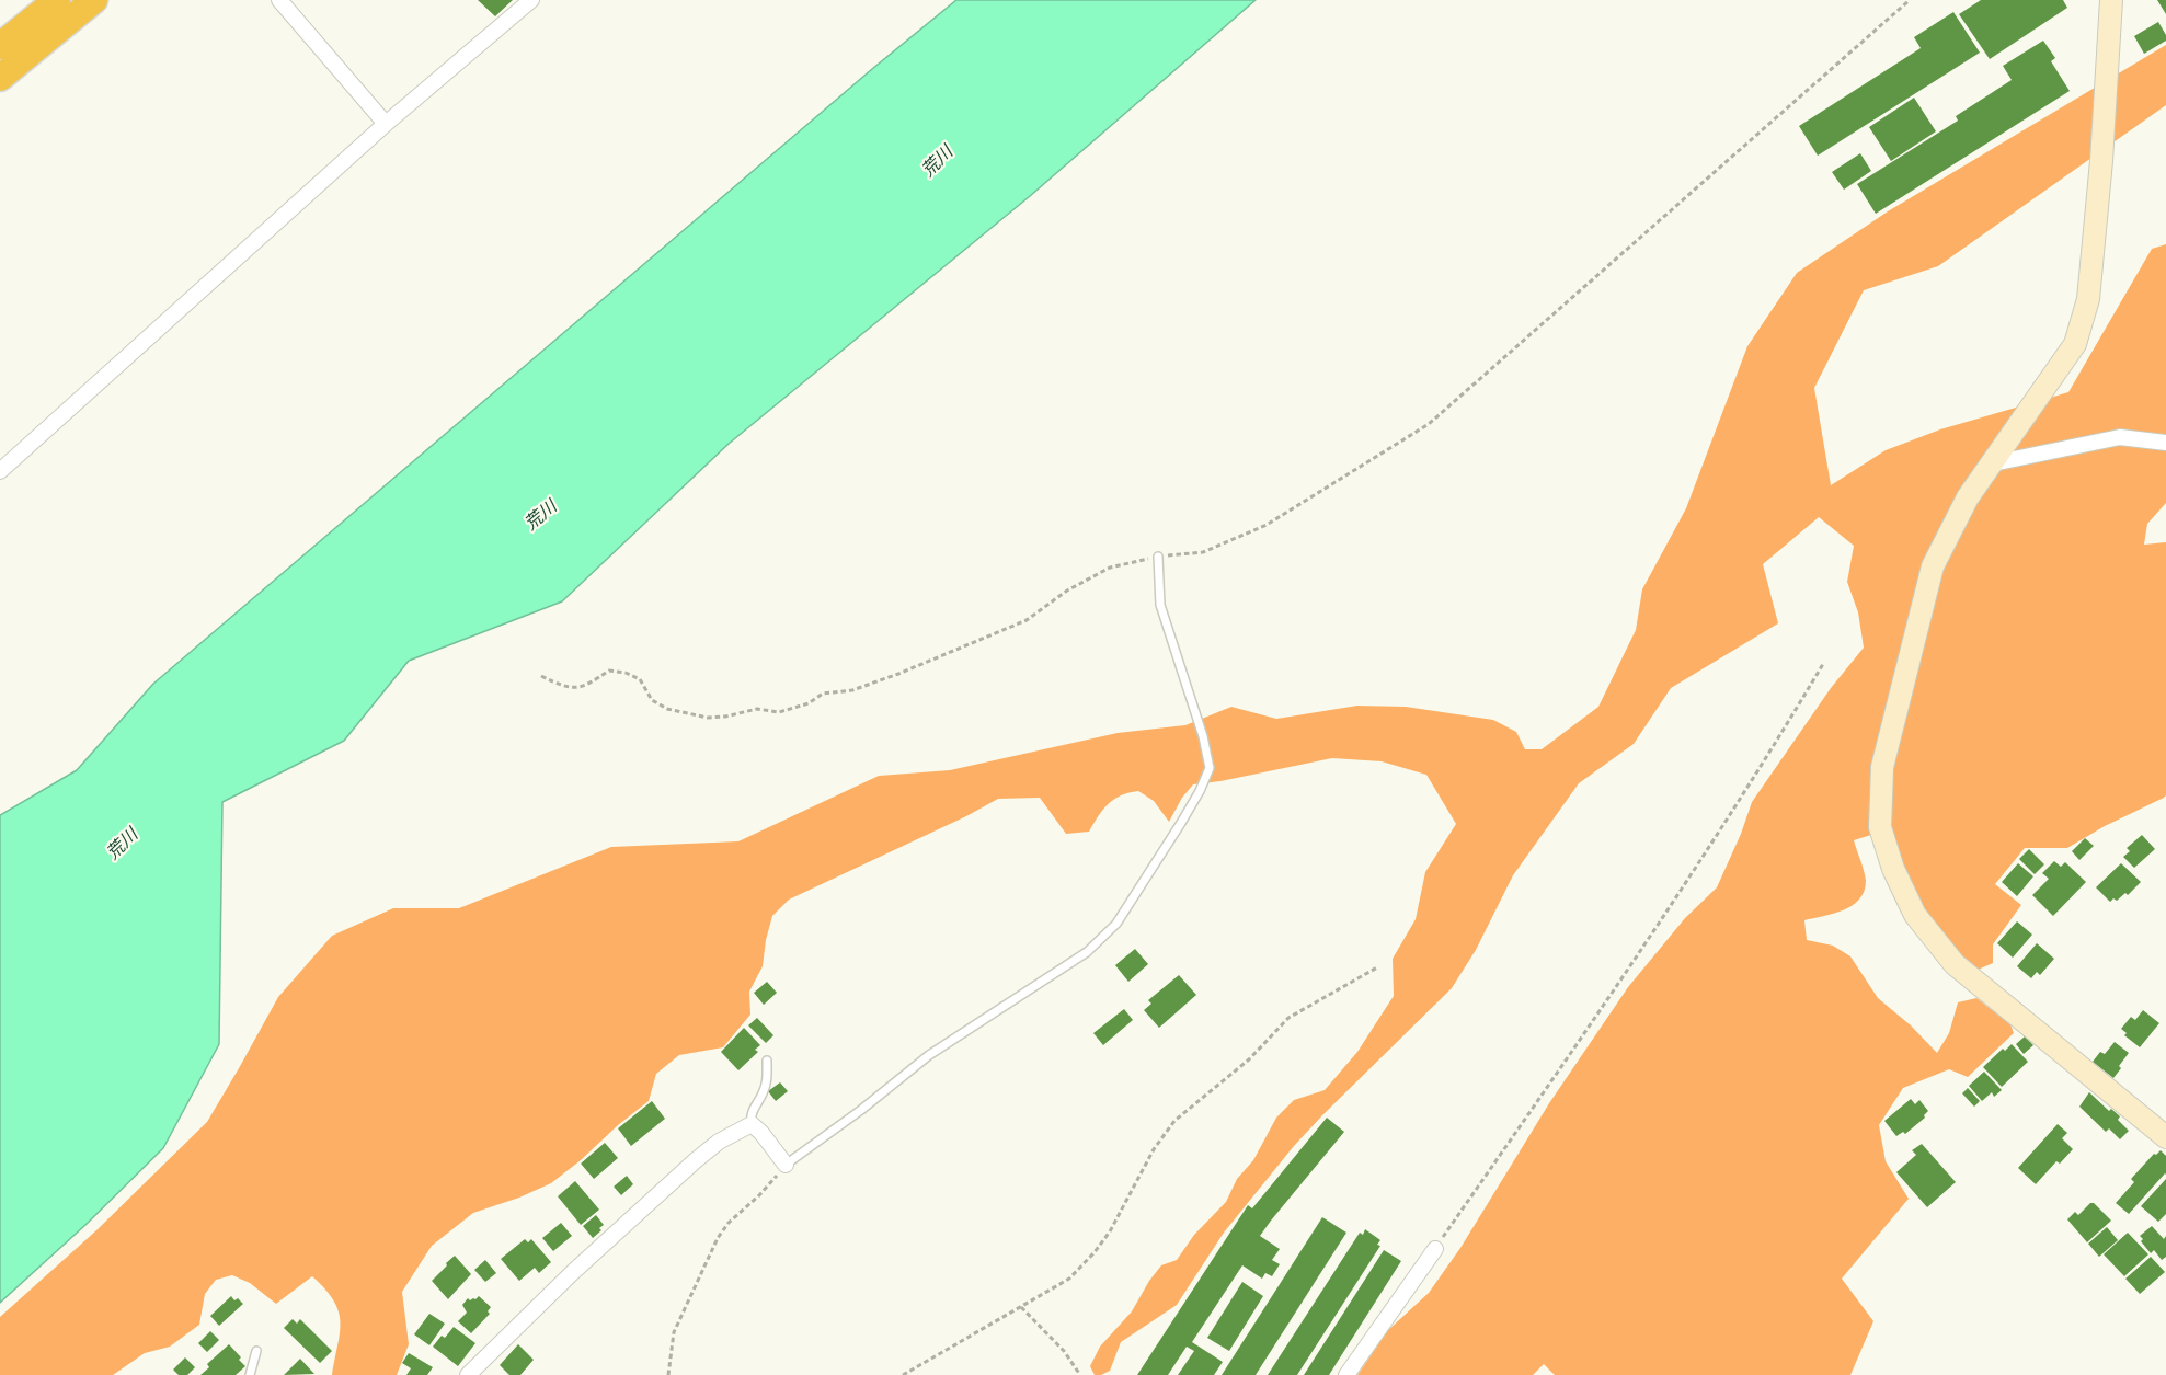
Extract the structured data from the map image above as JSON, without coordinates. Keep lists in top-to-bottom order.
{
  "water": ["荒川"]
}
